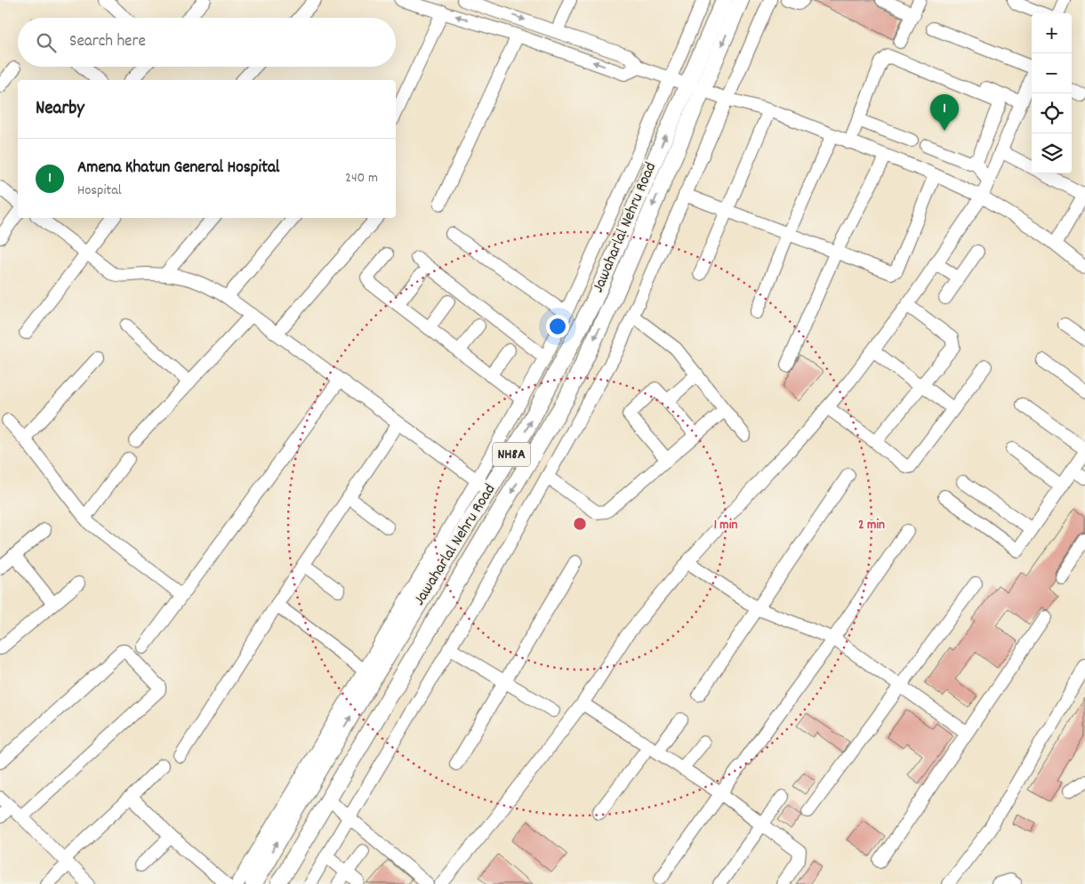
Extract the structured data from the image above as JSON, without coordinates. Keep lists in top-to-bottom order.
{
  "streets": {
    "main road": ["Jawaharlal Nehru Road", "NH8A"]
  },
  "page": {
    "map_buttons": ["+", "−"],
    "search": "Search here",
    "heading": "Nearby",
    "pins": "1",
    "list": [
      {
        "mark": "1",
        "name": "Amena Khatun General Hospital",
        "note": "Hospital",
        "value": "240 m"
      }
    ]
  },
  "rings": ["1 min", "2 min"]
}
